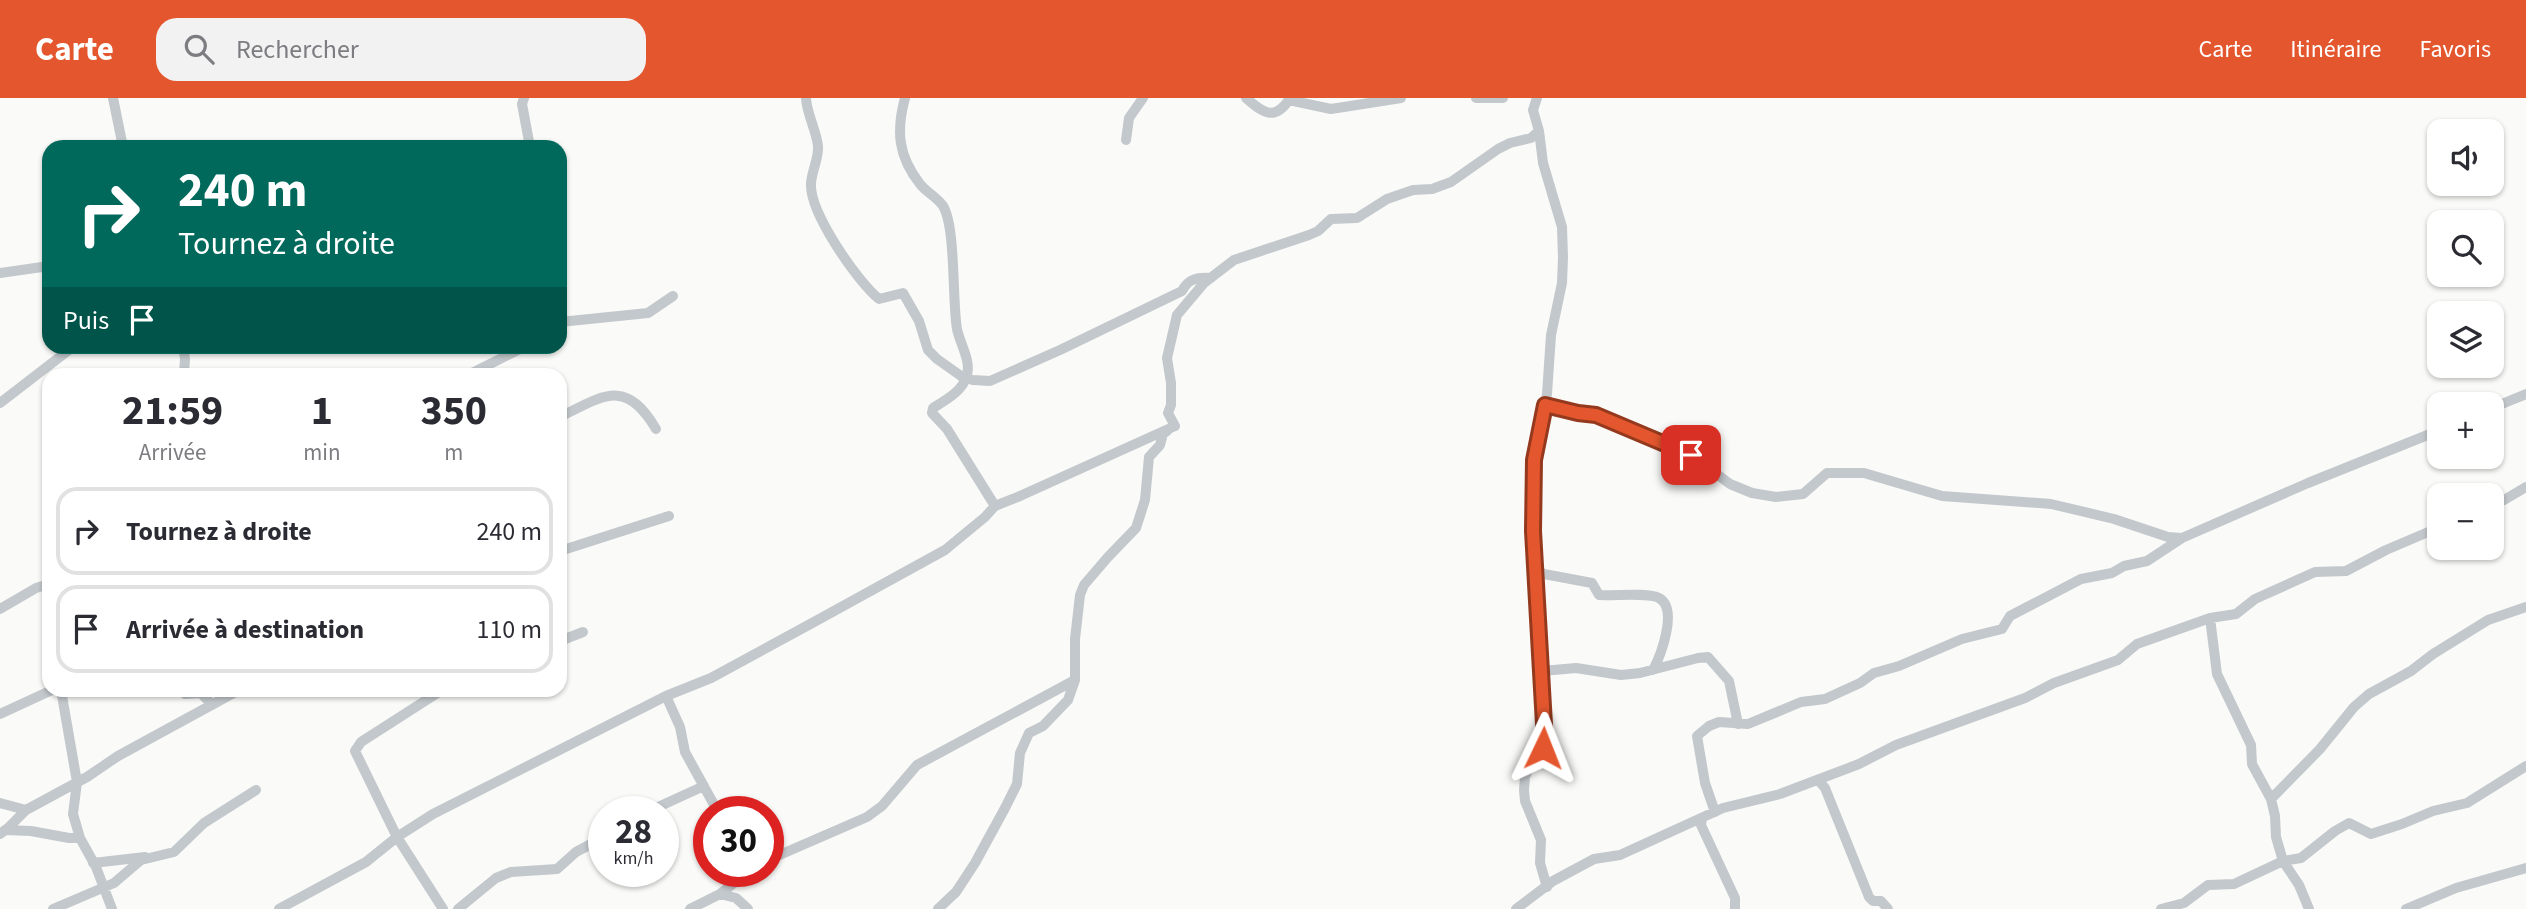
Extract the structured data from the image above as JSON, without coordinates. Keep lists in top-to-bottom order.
{
  "page": {
    "header": "Carte",
    "search": "Rechercher",
    "nav": ["Carte", "Itinéraire", "Favoris"],
    "map_buttons": ["+", "−"],
    "turn": ["240 m", "Tournez à droite"],
    "then": "Puis",
    "eta": [
      "21:59",
      "Arrivée",
      "1",
      "min",
      "350",
      "m"
    ],
    "list": [
      {
        "name": "Tournez à droite",
        "value": "240 m"
      },
      {
        "name": "Arrivée à destination",
        "value": "110 m"
      }
    ],
    "speed": "28 km/h",
    "limit": "30"
  }
}
